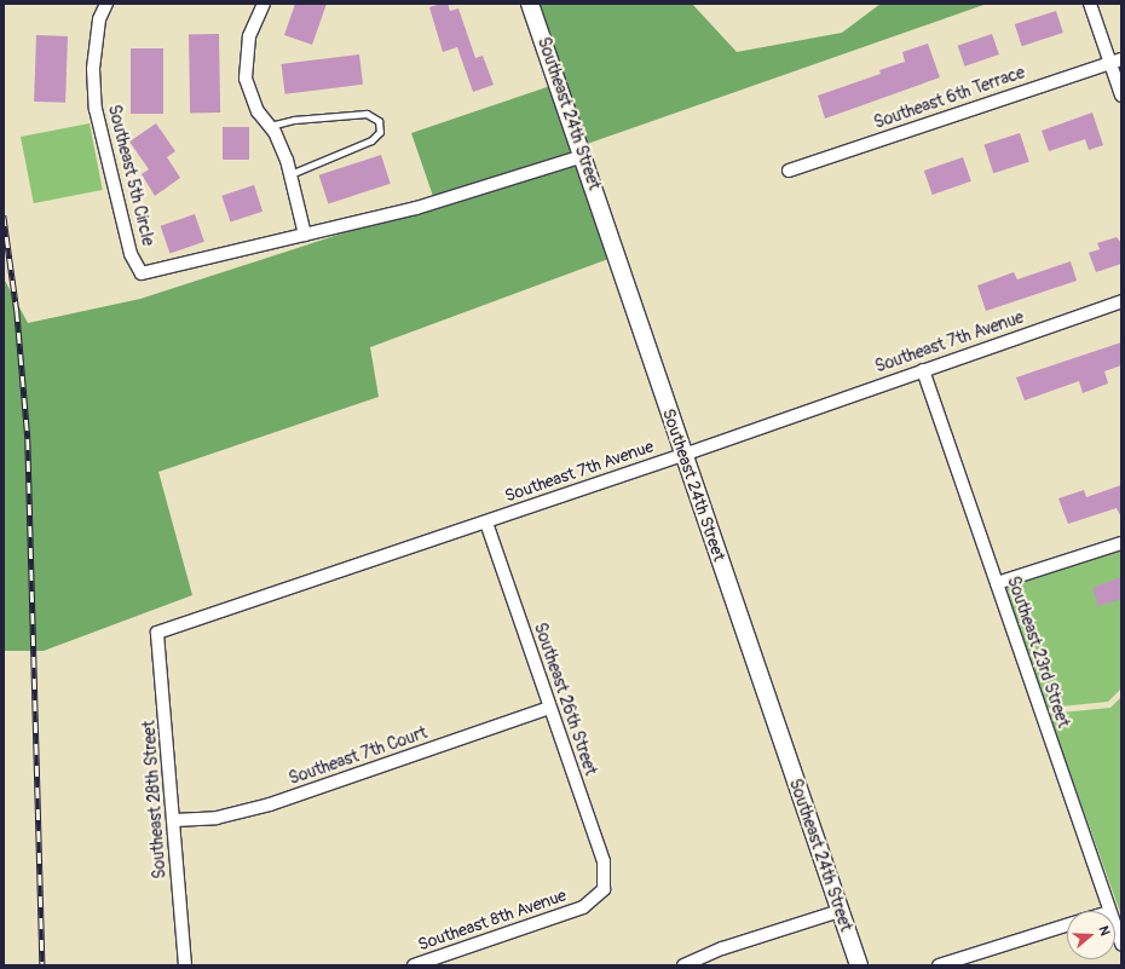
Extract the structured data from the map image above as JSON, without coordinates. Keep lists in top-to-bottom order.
{
  "streets": {
    "street": [
      "Southeast 6th Terrace",
      "Southeast 24th Street",
      "Southeast 5th Circle",
      "Southeast 7th Avenue",
      "Southeast 23rd Street",
      "Southeast 26th Street",
      "Southeast 7th Court",
      "Southeast 28th Street",
      "Southeast 8th Avenue"
    ]
  },
  "crossings": [
    ["Southeast 24th Street", "Southeast 5th Circle"],
    ["Southeast 24th Street", "Southeast 7th Avenue"],
    ["Southeast 7th Avenue", "Southeast 23rd Street"],
    ["Southeast 7th Avenue", "Southeast 26th Street"],
    ["Southeast 7th Avenue", "Southeast 28th Street"],
    ["Southeast 26th Street", "Southeast 7th Court"],
    ["Southeast 26th Street", "Southeast 8th Avenue"],
    ["Southeast 7th Court", "Southeast 28th Street"]
  ],
  "north": "right"
}
